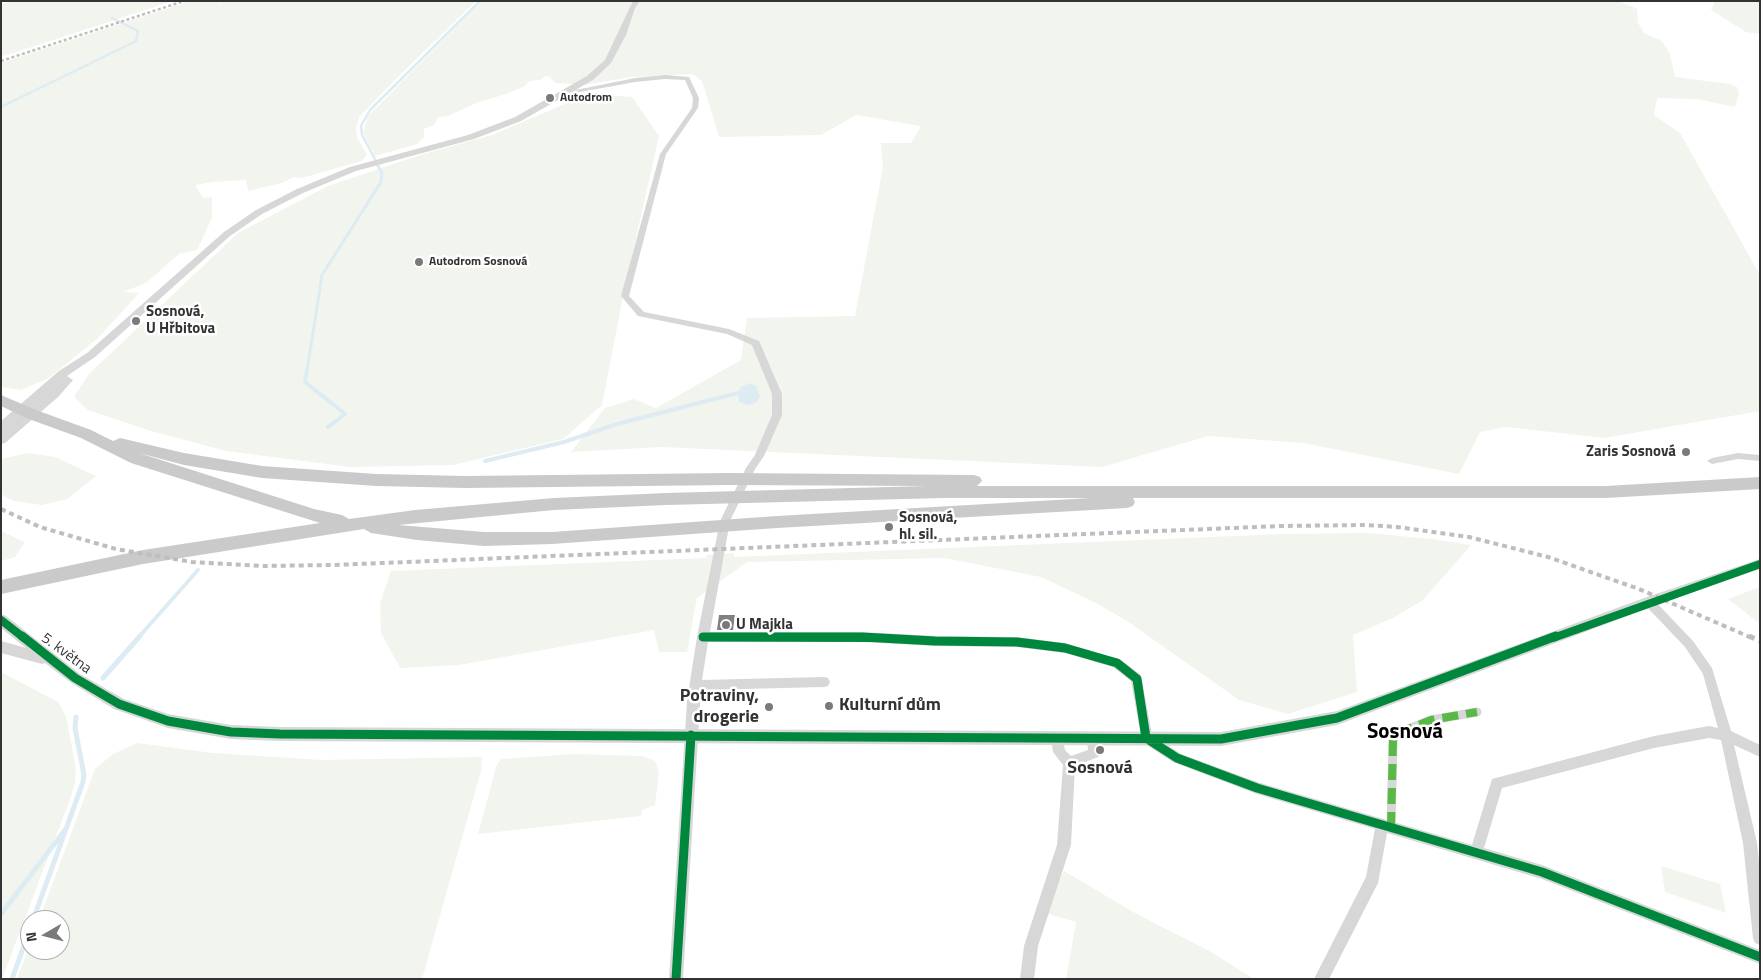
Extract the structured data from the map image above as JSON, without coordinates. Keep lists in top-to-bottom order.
{
  "streets": {
    "street": ["5. května"]
  },
  "districts": ["Sosnová"],
  "places": [
    "Autodrom",
    "Autodrom Sosnová",
    "Sosnová, U Hřbitova",
    "Zaris Sosnová",
    "Sosnová, hl. sil.",
    "U Majkla",
    "Kulturní dům",
    "Potraviny, drogerie",
    "Sosnová"
  ],
  "north": "left"
}
